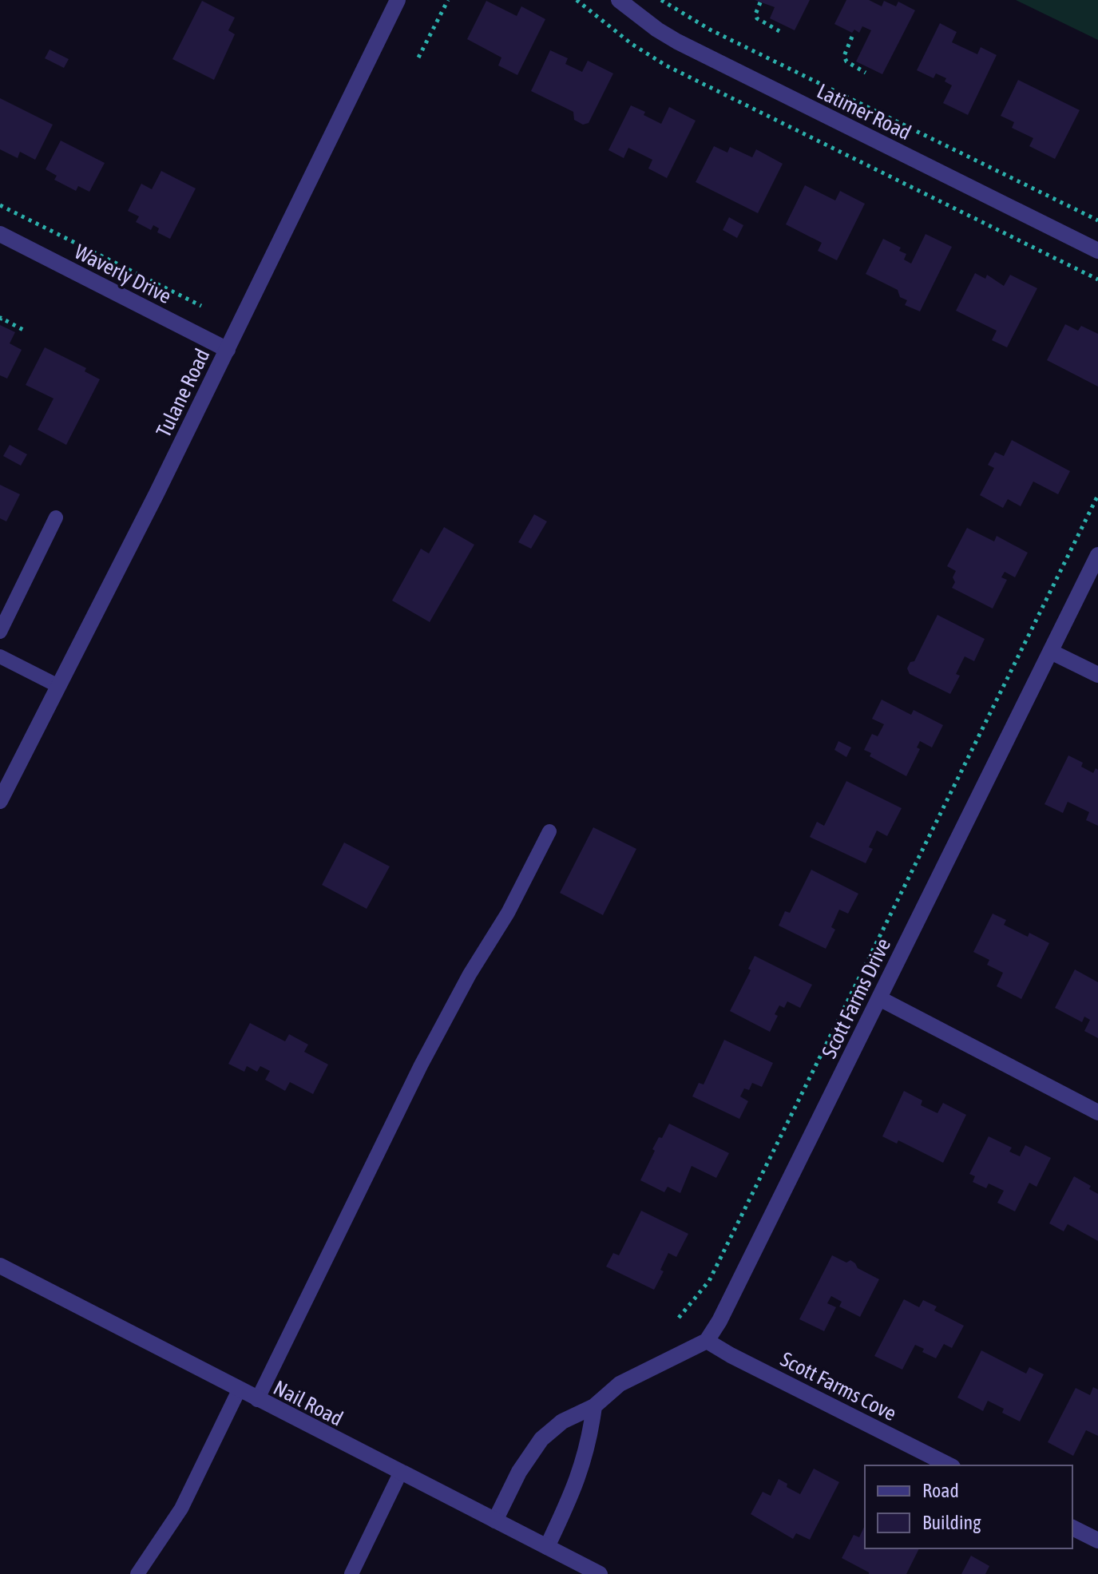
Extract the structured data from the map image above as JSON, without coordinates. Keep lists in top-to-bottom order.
{
  "streets": {
    "street": [
      "Latimer Road",
      "Waverly Drive",
      "Tulane Road",
      "Scott Farms Drive",
      "Scott Farms Cove",
      "Nail Road"
    ]
  },
  "crossings": [
    ["Waverly Drive", "Tulane Road"],
    ["Scott Farms Drive", "Scott Farms Cove"]
  ],
  "legend": ["Road", "Building"]
}
